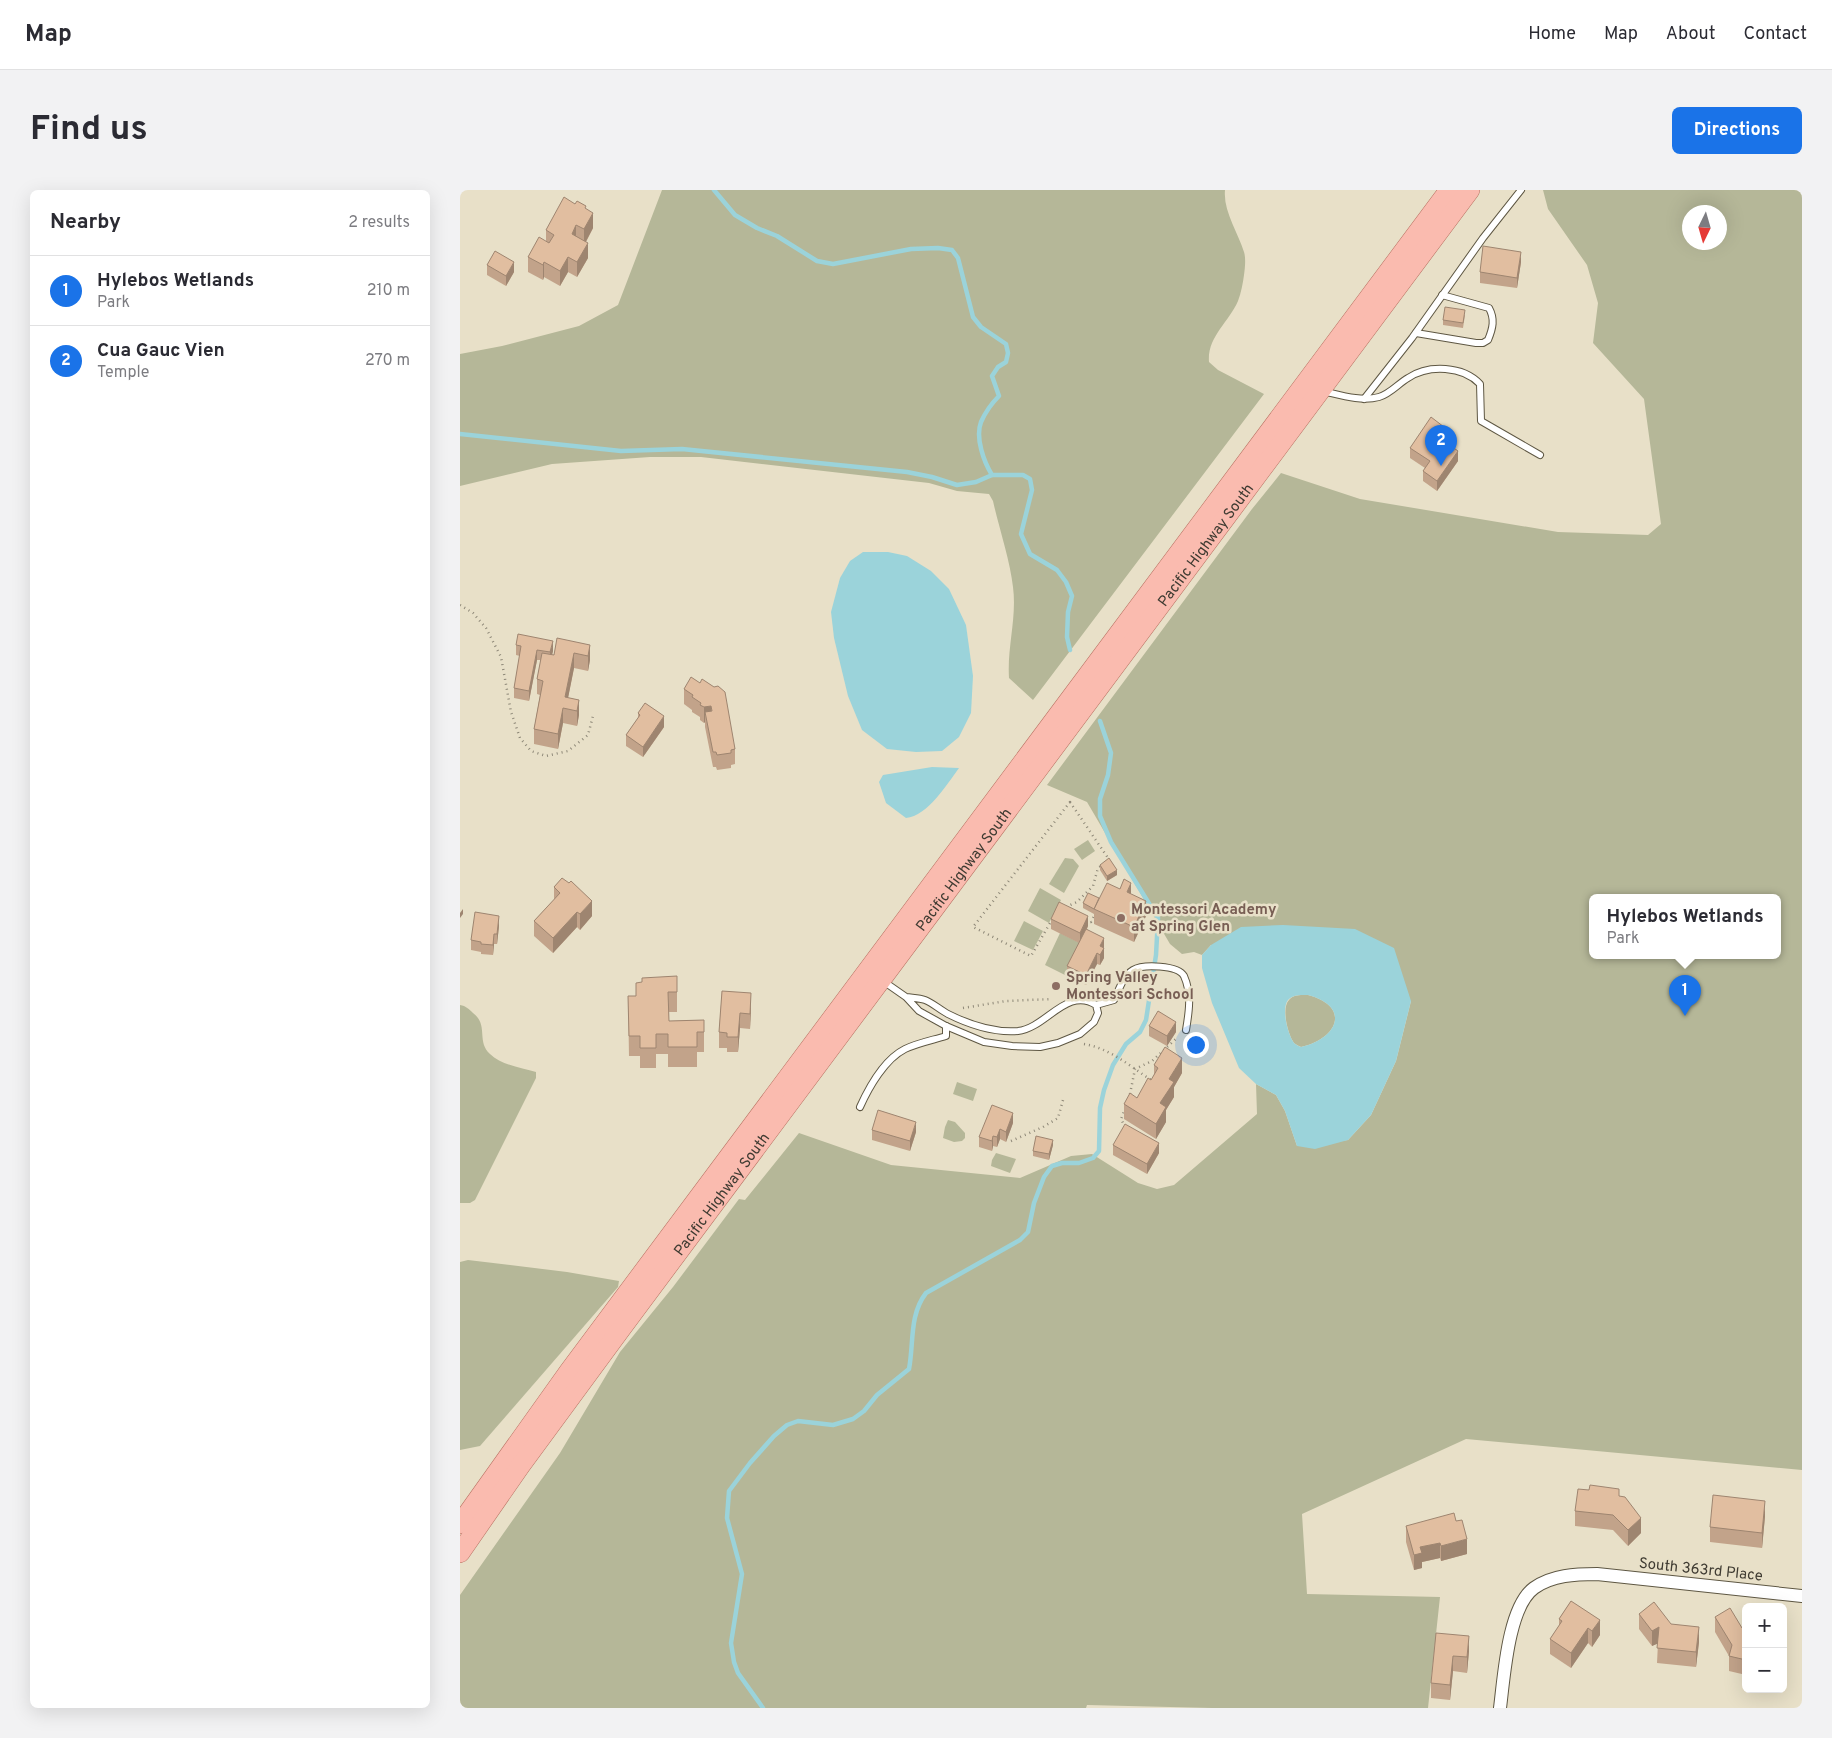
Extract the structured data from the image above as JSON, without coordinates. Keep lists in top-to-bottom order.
{
  "streets": {
    "main road": ["Pacific Highway South"],
    "street": ["South 363rd Place"]
  },
  "places": ["Montessori Academy at Spring Glen", "Spring Valley Montessori School"],
  "north": "bottom",
  "page": {
    "header": "Map",
    "nav": [
      "Home",
      "Map",
      "About",
      "Contact"
    ],
    "buttons": "Directions",
    "title": "Find us",
    "heading": ["Nearby", "2 results"],
    "list": [
      {
        "mark": "1",
        "name": "Hylebos Wetlands",
        "note": "Park",
        "value": "210 m"
      },
      {
        "mark": "2",
        "name": "Cua Gauc Vien",
        "note": "Temple",
        "value": "270 m"
      }
    ],
    "pins": ["2", "1"],
    "popup": ["Hylebos Wetlands", "Park"],
    "map_buttons": ["+", "−"]
  }
}
